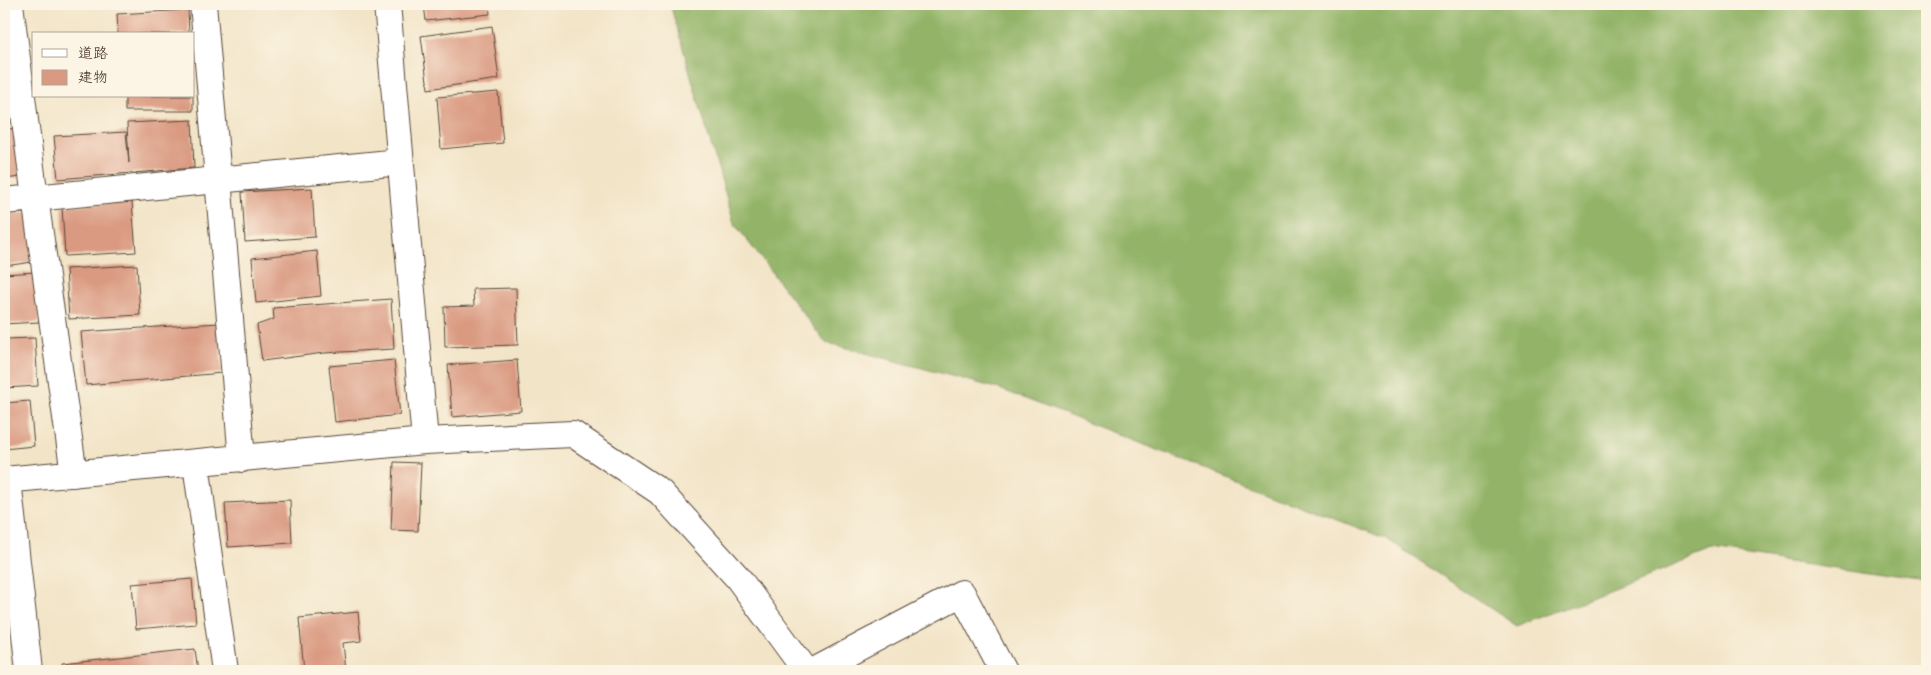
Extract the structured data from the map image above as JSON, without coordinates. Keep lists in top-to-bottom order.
{
  "legend": ["道路", "建物"]
}
